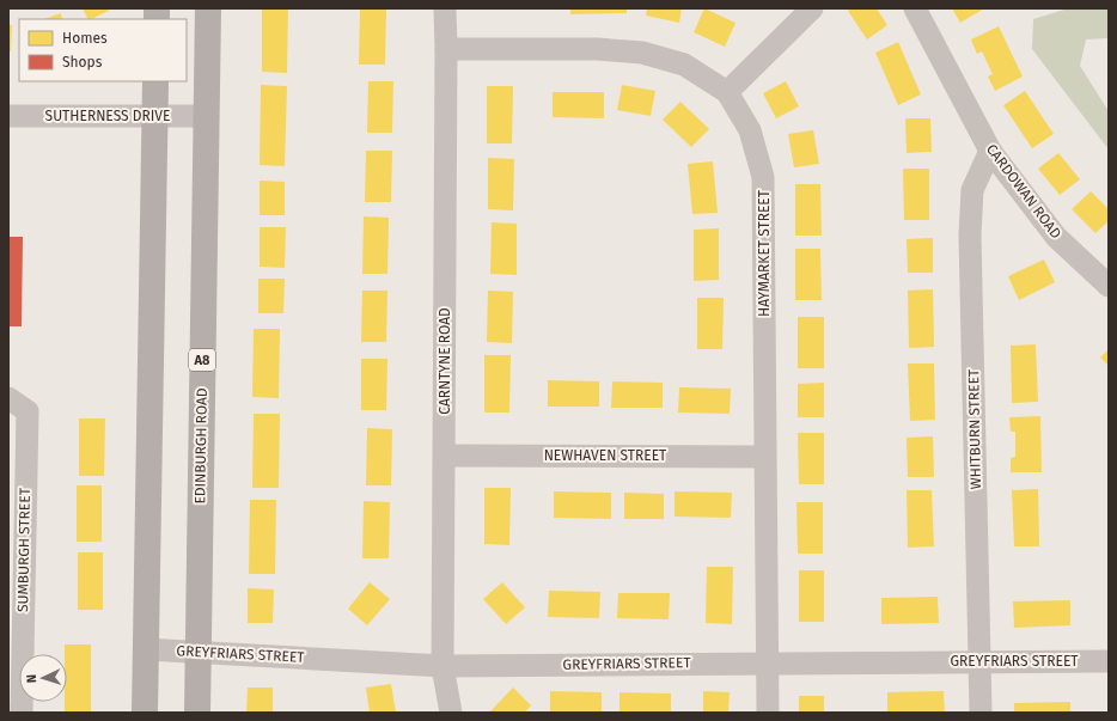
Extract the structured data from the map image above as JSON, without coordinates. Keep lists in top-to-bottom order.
{
  "streets": {
    "main road": ["A8", "EDINBURGH ROAD"],
    "street": [
      "SUTHERNESS DRIVE",
      "CARDOWAN ROAD",
      "HAYMARKET STREET",
      "CARNTYNE ROAD",
      "WHITBURN STREET",
      "NEWHAVEN STREET",
      "SUMBURGH STREET",
      "GREYFRIARS STREET"
    ]
  },
  "crossings": [
    ["SUTHERNESS DRIVE", "EDINBURGH ROAD"],
    ["CARDOWAN ROAD", "WHITBURN STREET"],
    ["HAYMARKET STREET", "CARNTYNE ROAD"],
    ["HAYMARKET STREET", "NEWHAVEN STREET"],
    ["HAYMARKET STREET", "GREYFRIARS STREET"],
    ["CARNTYNE ROAD", "NEWHAVEN STREET"],
    ["CARNTYNE ROAD", "GREYFRIARS STREET"],
    ["WHITBURN STREET", "GREYFRIARS STREET"],
    ["EDINBURGH ROAD", "GREYFRIARS STREET"]
  ],
  "legend": ["Homes", "Shops"],
  "north": "left"
}
